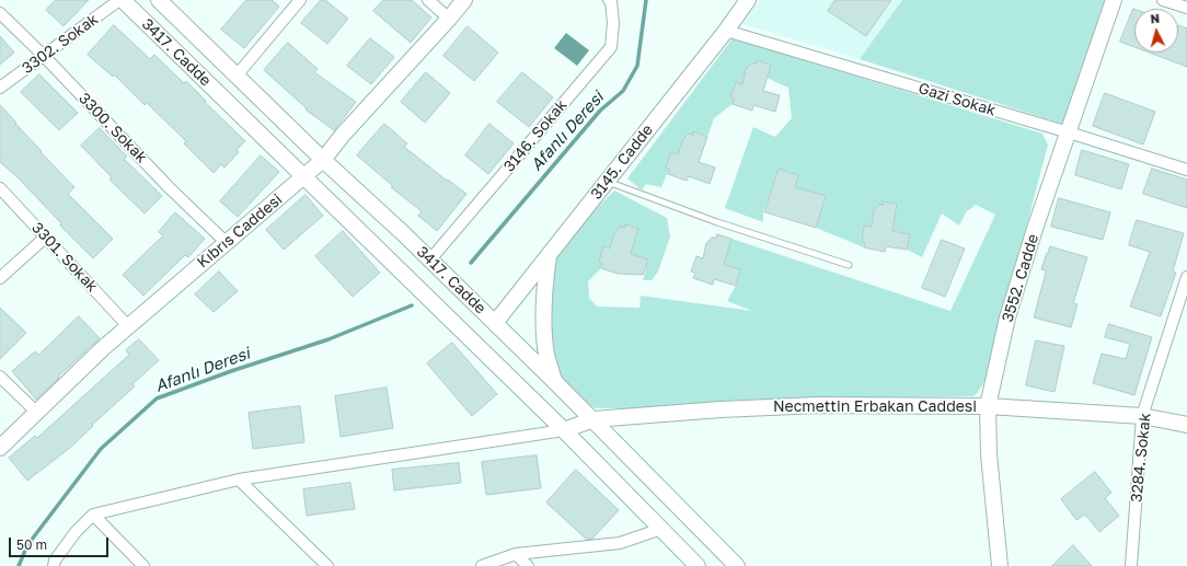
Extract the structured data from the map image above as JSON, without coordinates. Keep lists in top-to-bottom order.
{
  "streets": {
    "street": [
      "3302. Sokak",
      "3417. Cadde",
      "Gazi Sokak",
      "3300. Sokak",
      "3146. Sokak",
      "3145. Cadde",
      "Kıbrıs Caddesi",
      "3301. Sokak",
      "3552. Cadde",
      "Necmettin Erbakan Caddesi",
      "3284. Sokak"
    ]
  },
  "crossings": [
    ["3302. Sokak", "3417. Cadde"],
    ["3302. Sokak", "3300. Sokak"],
    ["3417. Cadde", "3146. Sokak"],
    ["3417. Cadde", "3145. Cadde"],
    ["3417. Cadde", "Kıbrıs Caddesi"],
    ["3417. Cadde", "Necmettin Erbakan Caddesi"],
    ["Gazi Sokak", "3145. Cadde"],
    ["Gazi Sokak", "3552. Cadde"],
    ["3300. Sokak", "Kıbrıs Caddesi"],
    ["Kıbrıs Caddesi", "3301. Sokak"],
    ["3552. Cadde", "Necmettin Erbakan Caddesi"],
    ["Necmettin Erbakan Caddesi", "3284. Sokak"]
  ],
  "water": ["Afanlı Deresi"],
  "scale_bar": "50 m",
  "north": "top"
}
